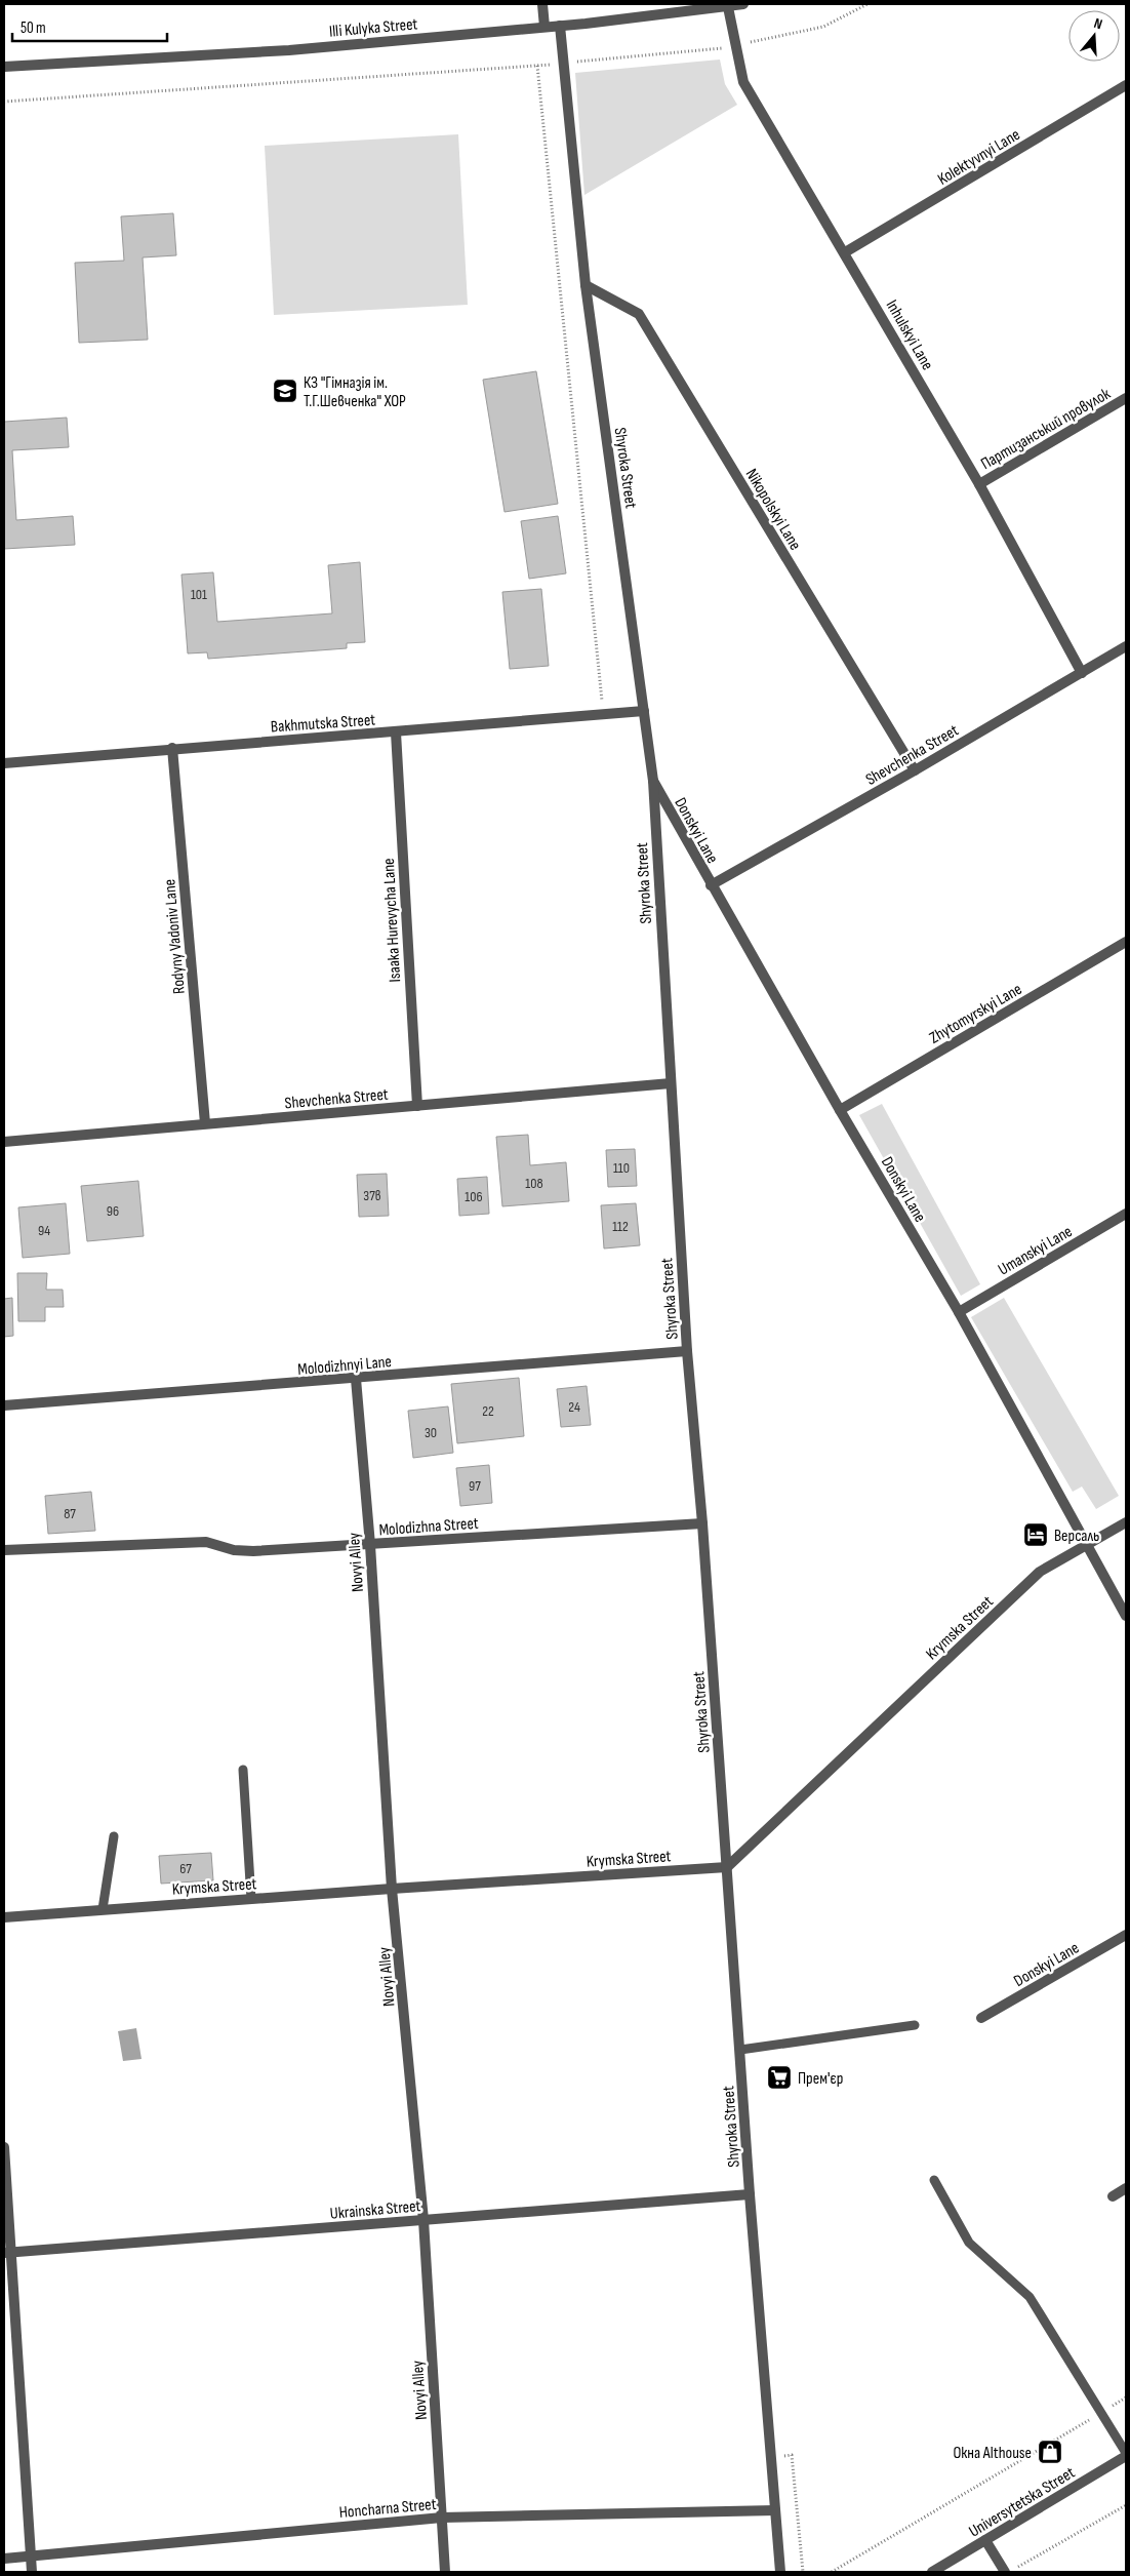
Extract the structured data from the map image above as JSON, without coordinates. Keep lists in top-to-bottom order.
{
  "streets": {
    "street": [
      "Illi Kulyka Street",
      "Kolektyvnyi Lane",
      "Inhulskyi Lane",
      "Партизанський провулок",
      "Shyroka Street",
      "Nikopolskyi Lane",
      "Bakhmutska Street",
      "Shevchenka Street",
      "Donskyi Lane",
      "Isaaka Hurevycha Lane",
      "Rodyny Vadoniv Lane",
      "Zhytomyrskyi Lane",
      "Umanskyi Lane",
      "Molodizhnyi Lane",
      "Molodizhna Street",
      "Novyi Alley",
      "Krymska Street",
      "Ukrainska Street",
      "Universytetska Street",
      "Honcharna Street"
    ]
  },
  "crossings": [
    ["Illi Kulyka Street", "Inhulskyi Lane"],
    ["Illi Kulyka Street", "Shyroka Street"],
    ["Kolektyvnyi Lane", "Inhulskyi Lane"],
    ["Inhulskyi Lane", "Партизанський провулок"],
    ["Inhulskyi Lane", "Shevchenka Street"],
    ["Shyroka Street", "Nikopolskyi Lane"],
    ["Shyroka Street", "Bakhmutska Street"],
    ["Shyroka Street", "Shevchenka Street"],
    ["Shyroka Street", "Donskyi Lane"],
    ["Shyroka Street", "Molodizhnyi Lane"],
    ["Shyroka Street", "Molodizhna Street"],
    ["Shyroka Street", "Krymska Street"],
    ["Shyroka Street", "Ukrainska Street"],
    ["Shyroka Street", "Honcharna Street"],
    ["Nikopolskyi Lane", "Shevchenka Street"],
    ["Bakhmutska Street", "Isaaka Hurevycha Lane"],
    ["Bakhmutska Street", "Rodyny Vadoniv Lane"],
    ["Shevchenka Street", "Donskyi Lane"],
    ["Shevchenka Street", "Isaaka Hurevycha Lane"],
    ["Shevchenka Street", "Rodyny Vadoniv Lane"],
    ["Donskyi Lane", "Zhytomyrskyi Lane"],
    ["Donskyi Lane", "Umanskyi Lane"],
    ["Donskyi Lane", "Krymska Street"],
    ["Molodizhnyi Lane", "Novyi Alley"],
    ["Molodizhna Street", "Novyi Alley"],
    ["Novyi Alley", "Krymska Street"],
    ["Novyi Alley", "Ukrainska Street"],
    ["Novyi Alley", "Honcharna Street"]
  ],
  "places": {
    "school or university": ["КЗ \"Гімназія ім. Т.Г.Шевченка\" ХОР"],
    "hotel": ["Версаль"],
    "supermarket": ["Прем'єр"],
    "shop": ["Окна Althouse"]
  },
  "house_numbers": [
    "101",
    "110",
    "108",
    "37в",
    "106",
    "96",
    "112",
    "94",
    "24",
    "22",
    "30",
    "97",
    "87",
    "67"
  ],
  "scale_bar": "50 m",
  "north": "top"
}
